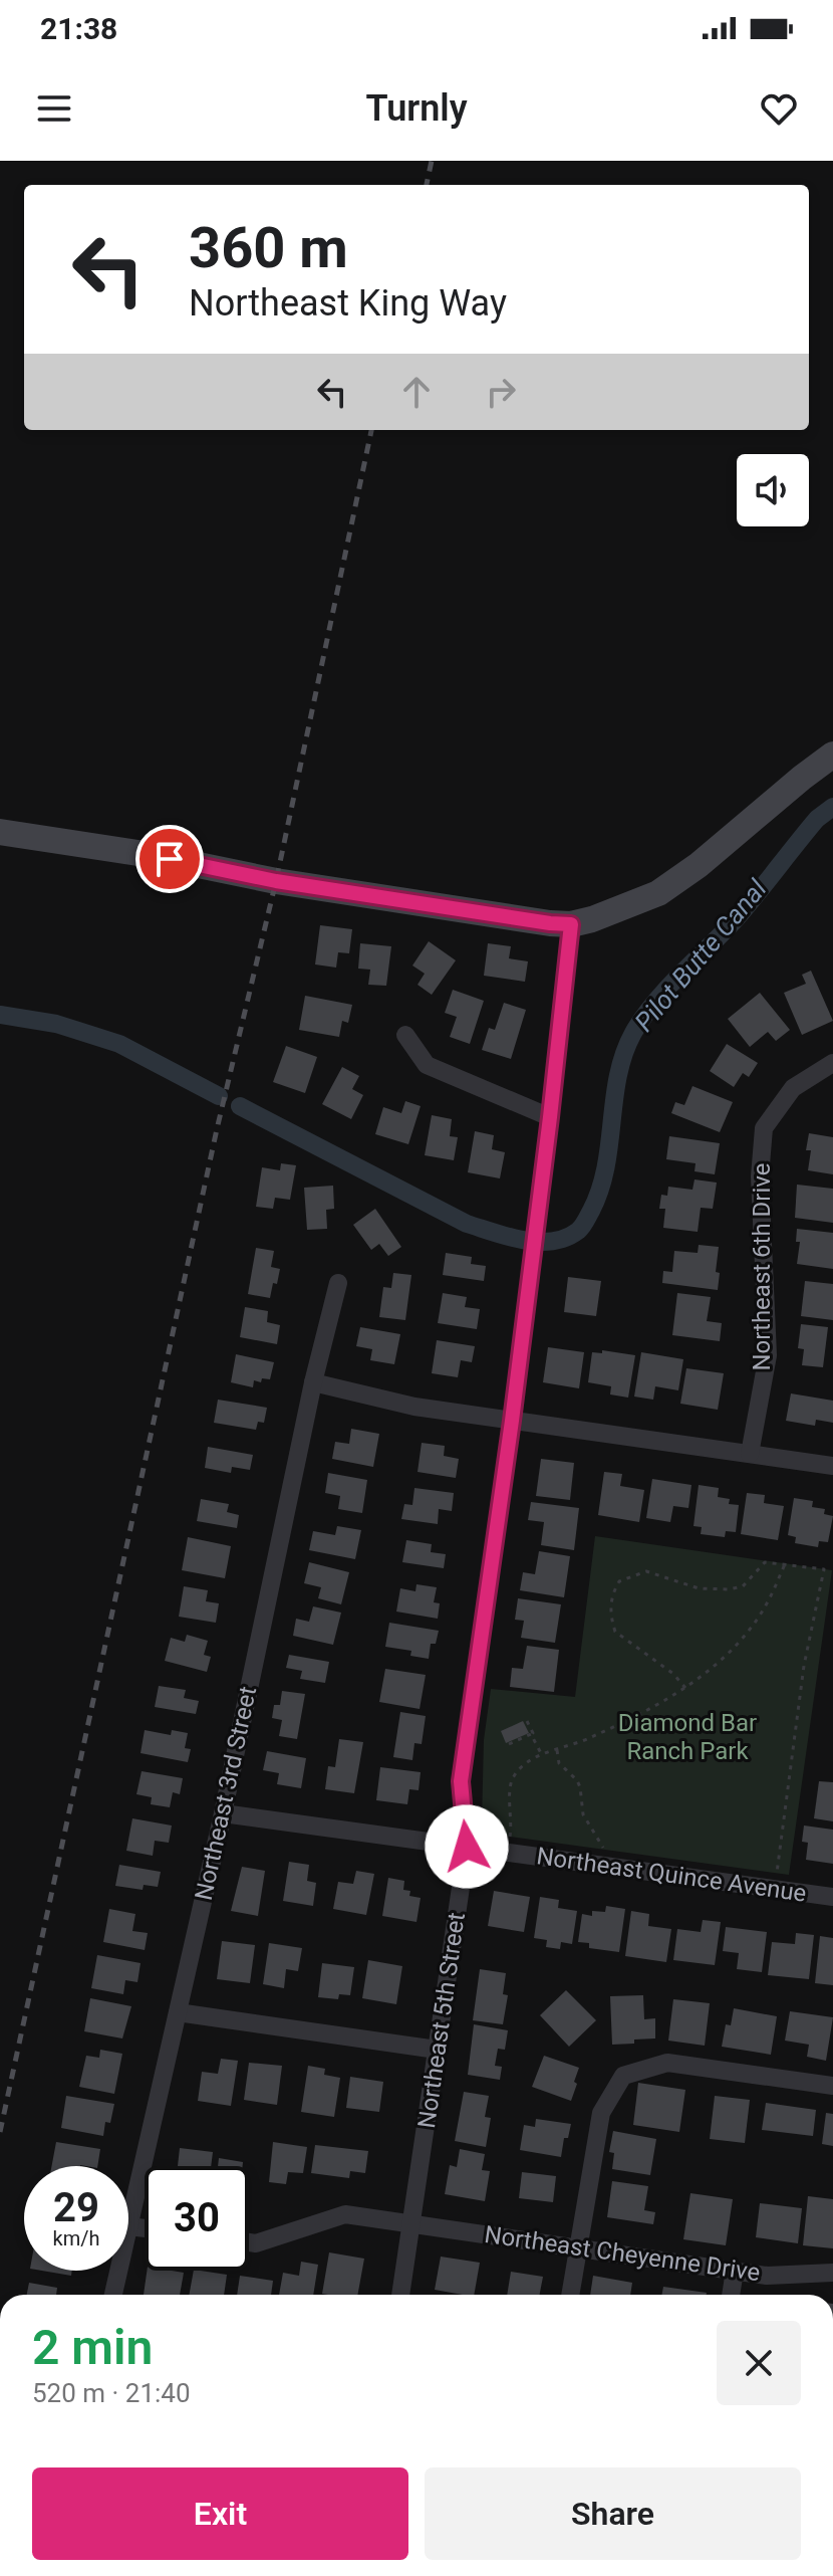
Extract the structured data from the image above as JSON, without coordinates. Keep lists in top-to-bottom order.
{
  "streets": {
    "street": [
      "Northeast 6th Drive",
      "Northeast 3rd Street",
      "Northeast Quince Avenue",
      "Northeast 5th Street",
      "Northeast Cheyenne Drive"
    ]
  },
  "crossings": [
    ["Northeast 3rd Street", "Northeast Quince Avenue"],
    ["Northeast Quince Avenue", "Northeast 5th Street"],
    ["Northeast 5th Street", "Northeast Cheyenne Drive"]
  ],
  "water": ["Pilot Butte Canal"],
  "parks": ["Diamond Bar Ranch Park"],
  "page": {
    "status": "21:38",
    "header": "Turnly",
    "turn": ["360 m", "Northeast King Way"],
    "speed": "29 km/h",
    "limit": "30",
    "heading": ["2 min", "520 m · 21:40"],
    "buttons": ["Exit", "Share"]
  }
}
